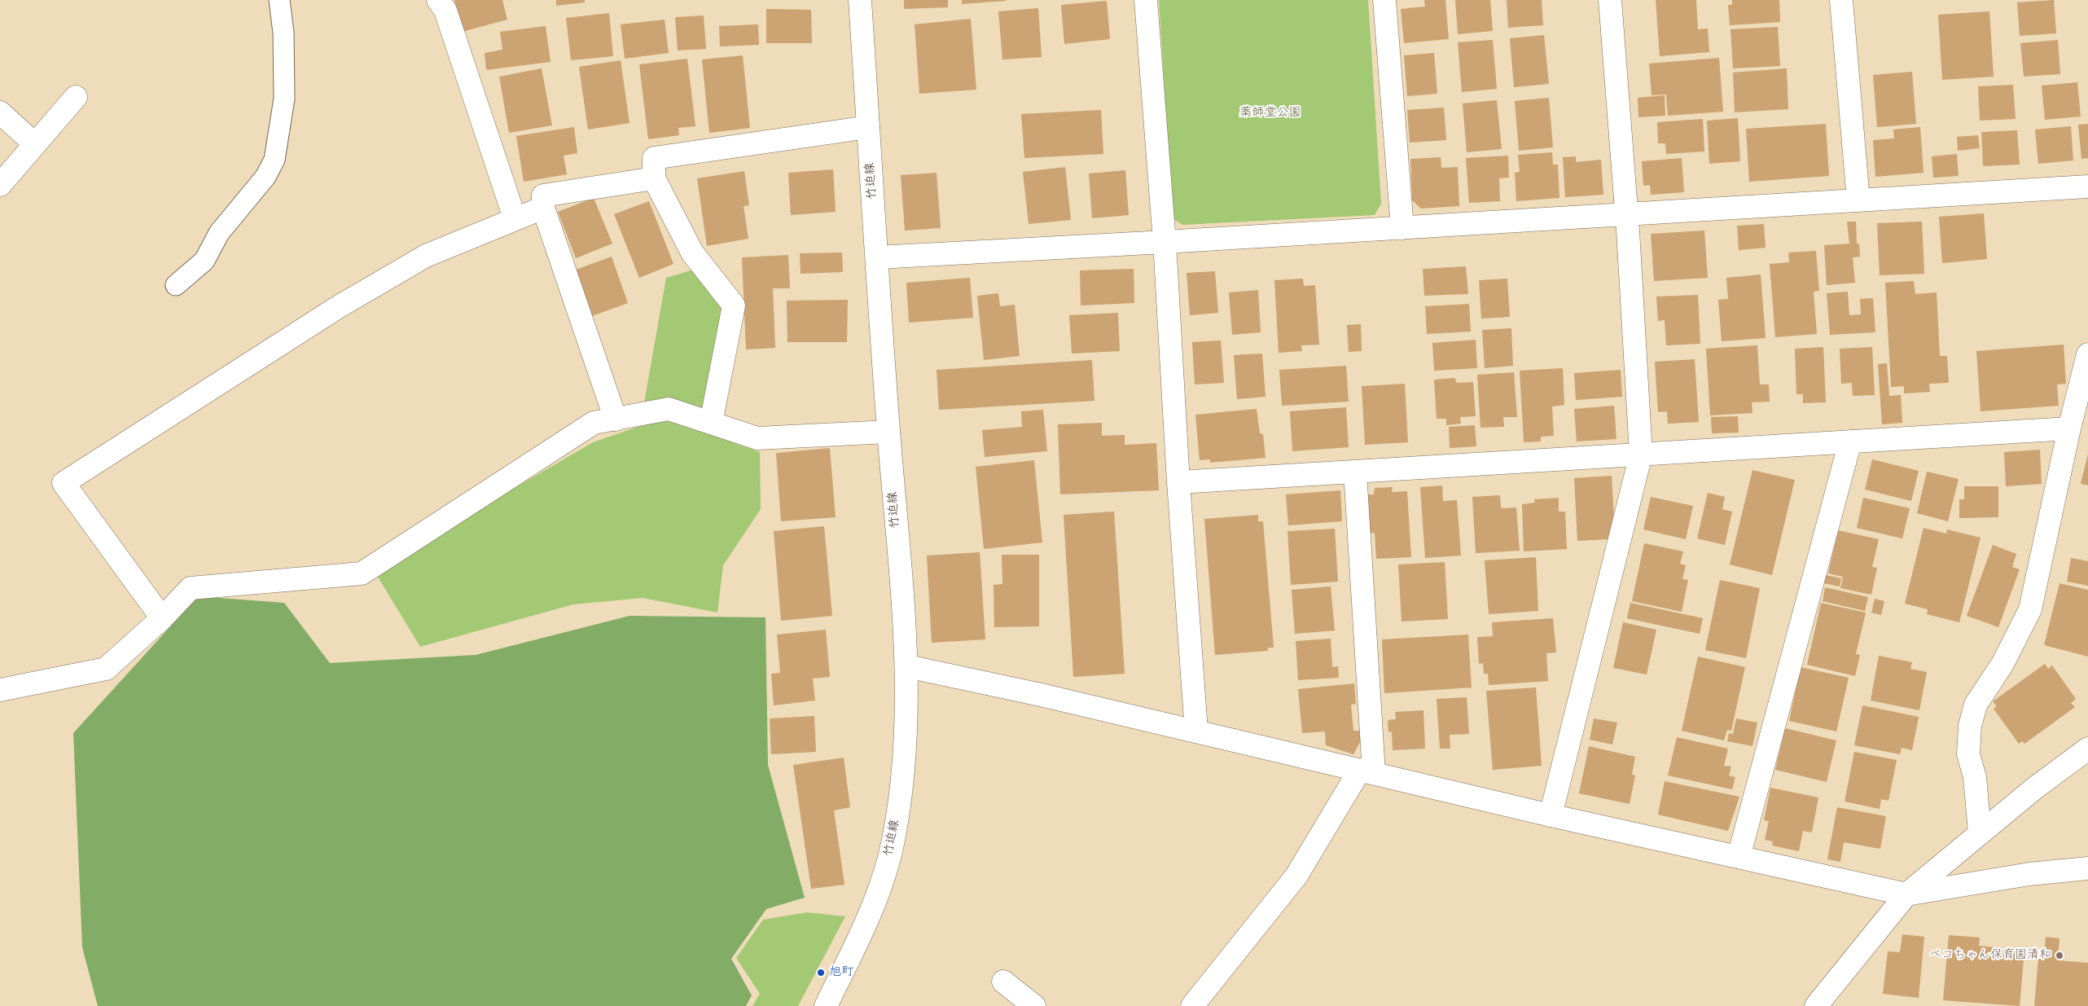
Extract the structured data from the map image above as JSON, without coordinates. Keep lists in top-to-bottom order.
{
  "streets": {
    "street": ["竹迫線"]
  },
  "parks": ["薬師堂公園"],
  "places": ["ペコちゃん保育園清和", "旭町"]
}
